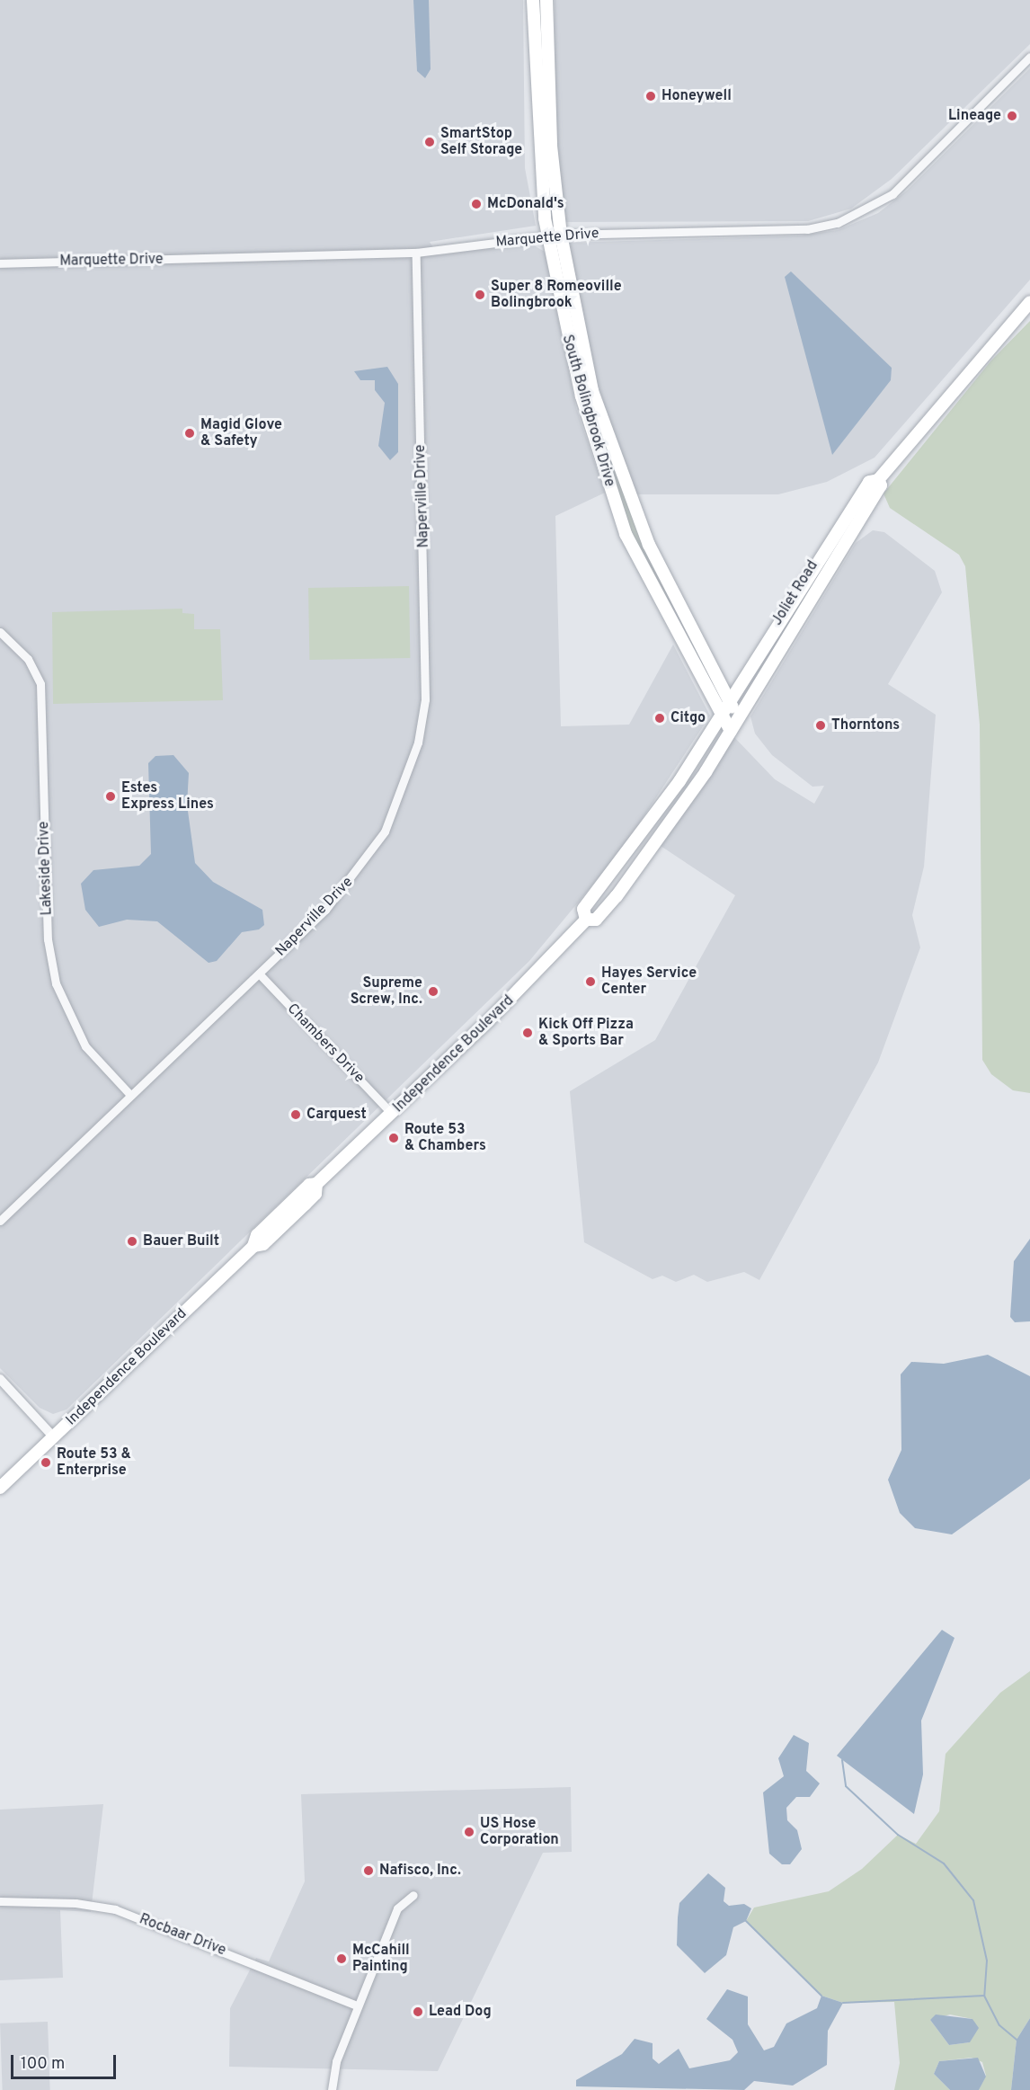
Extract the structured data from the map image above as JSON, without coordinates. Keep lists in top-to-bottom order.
{
  "streets": {
    "main road": ["South Bolingbrook Drive", "Joliet Road", "Independence Boulevard"],
    "street": [
      "Marquette Drive",
      "Naperville Drive",
      "Lakeside Drive",
      "Chambers Drive",
      "Rocbaar Drive"
    ]
  },
  "crossings": [
    ["Marquette Drive", "South Bolingbrook Drive"],
    ["Marquette Drive", "Naperville Drive"],
    ["South Bolingbrook Drive", "Joliet Road"],
    ["South Bolingbrook Drive", "Independence Boulevard"],
    ["Naperville Drive", "Lakeside Drive"],
    ["Naperville Drive", "Chambers Drive"],
    ["Joliet Road", "Independence Boulevard"],
    ["Chambers Drive", "Independence Boulevard"]
  ],
  "places": [
    "Honeywell",
    "Lineage",
    "SmartStop Self Storage",
    "McDonald's",
    "Super 8 Romeoville Bolingbrook",
    "Magid Glove & Safety",
    "Citgo",
    "Thorntons",
    "Estes Express Lines",
    "Hayes Service Center",
    "Supreme Screw, Inc.",
    "Kick Off Pizza & Sports Bar",
    "Carquest",
    "Route 53 & Chambers",
    "Bauer Built",
    "Route 53 & Enterprise",
    "US Hose Corporation",
    "Nafisco, Inc.",
    "McCahill Painting",
    "Lead Dog"
  ],
  "scale_bar": "100 m"
}
